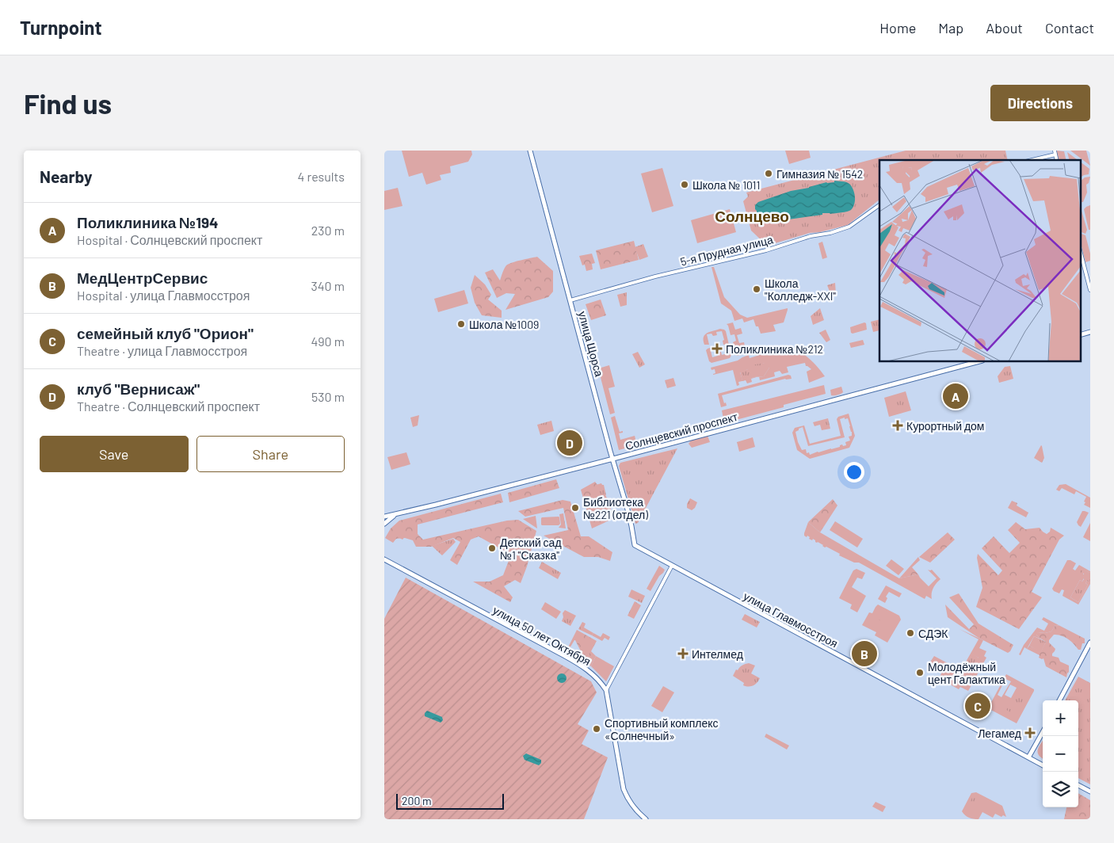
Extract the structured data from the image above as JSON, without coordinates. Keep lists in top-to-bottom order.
{
  "streets": {
    "street": [
      "5-я Прудная улица",
      "улица Щорса",
      "Солнцевский проспект",
      "улица Главмосстроя",
      "улица 50 лет Октября"
    ]
  },
  "crossings": [
    ["5-я Прудная улица", "улица Щорса"],
    ["улица Щорса", "Солнцевский проспект"],
    ["улица Щорса", "улица Главмосстроя"]
  ],
  "districts": ["Солнцево"],
  "places": {
    "other": [
      "Гимназия № 1542",
      "Школа № 1011",
      "Школа \"Колледж-XXI\"",
      "Школа №1009",
      "Библиотека №221 (отдел)",
      "Детский сад №1 \"Сказка\"",
      "СДЭК",
      "Молодёжный цент Галактика",
      "Спортивный комплекс «Солнечный»"
    ],
    "health": [
      "Поликлиника №212",
      "Курортный дом",
      "Интелмед",
      "Легамед"
    ]
  },
  "scale_bar": "200 m",
  "page": {
    "header": "Turnpoint",
    "nav": [
      "Home",
      "Map",
      "About",
      "Contact"
    ],
    "buttons": [
      "Directions",
      ["Save", "Share"]
    ],
    "title": "Find us",
    "heading": ["Nearby", "4 results"],
    "list": [
      {
        "mark": "A",
        "name": "Поликлиника №194",
        "note": "Hospital · Солнцевский проспект",
        "value": "230 m"
      },
      {
        "mark": "B",
        "name": "МедЦентрСервис",
        "note": "Hospital · улица Главмосстроя",
        "value": "340 m"
      },
      {
        "mark": "C",
        "name": "семейный клуб \"Орион\"",
        "note": "Theatre · улица Главмосстроя",
        "value": "490 m"
      },
      {
        "mark": "D",
        "name": "клуб \"Вернисаж\"",
        "note": "Theatre · Солнцевский проспект",
        "value": "530 m"
      }
    ],
    "pins": [
      "A",
      "D",
      "B",
      "C"
    ],
    "map_buttons": ["+", "−"],
    "scale": "200 m"
  }
}
